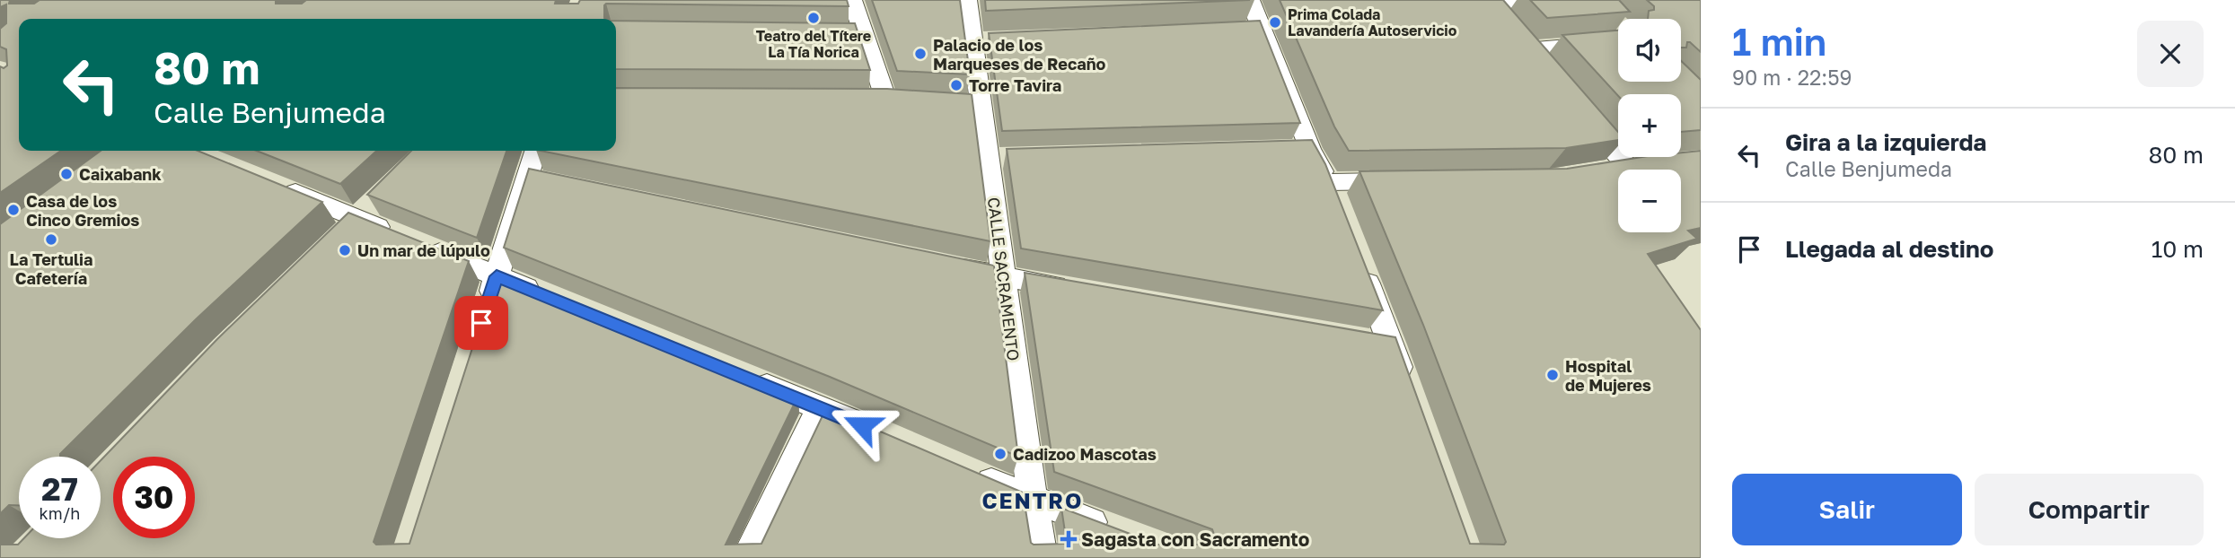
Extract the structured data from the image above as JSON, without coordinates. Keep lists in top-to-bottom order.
{
  "streets": {
    "street": ["CALLE SACRAMENTO"]
  },
  "districts": ["CENTRO"],
  "places": {
    "other": [
      "Teatro del Títere La Tía Norica",
      "Prima Colada Lavandería Autoservicio",
      "Palacio de los Marqueses de Recaño",
      "Torre Tavira",
      "Caixabank",
      "Casa de los Cinco Gremios",
      "La Tertulia Cafetería",
      "Un mar de lúpulo",
      "Hospital de Mujeres",
      "Cadizoo Mascotas"
    ],
    "health": ["Sagasta con Sacramento"]
  },
  "page": {
    "heading": ["1 min", "90 m · 22:59"],
    "map_buttons": ["+", "−"],
    "turn": ["80 m", "Calle Benjumeda"],
    "list": [
      {
        "name": "Gira a la izquierda",
        "note": "Calle Benjumeda",
        "value": "80 m"
      },
      {
        "name": "Llegada al destino",
        "value": "10 m"
      }
    ],
    "speed": "27 km/h",
    "limit": "30",
    "buttons": ["Salir", "Compartir"]
  }
}
